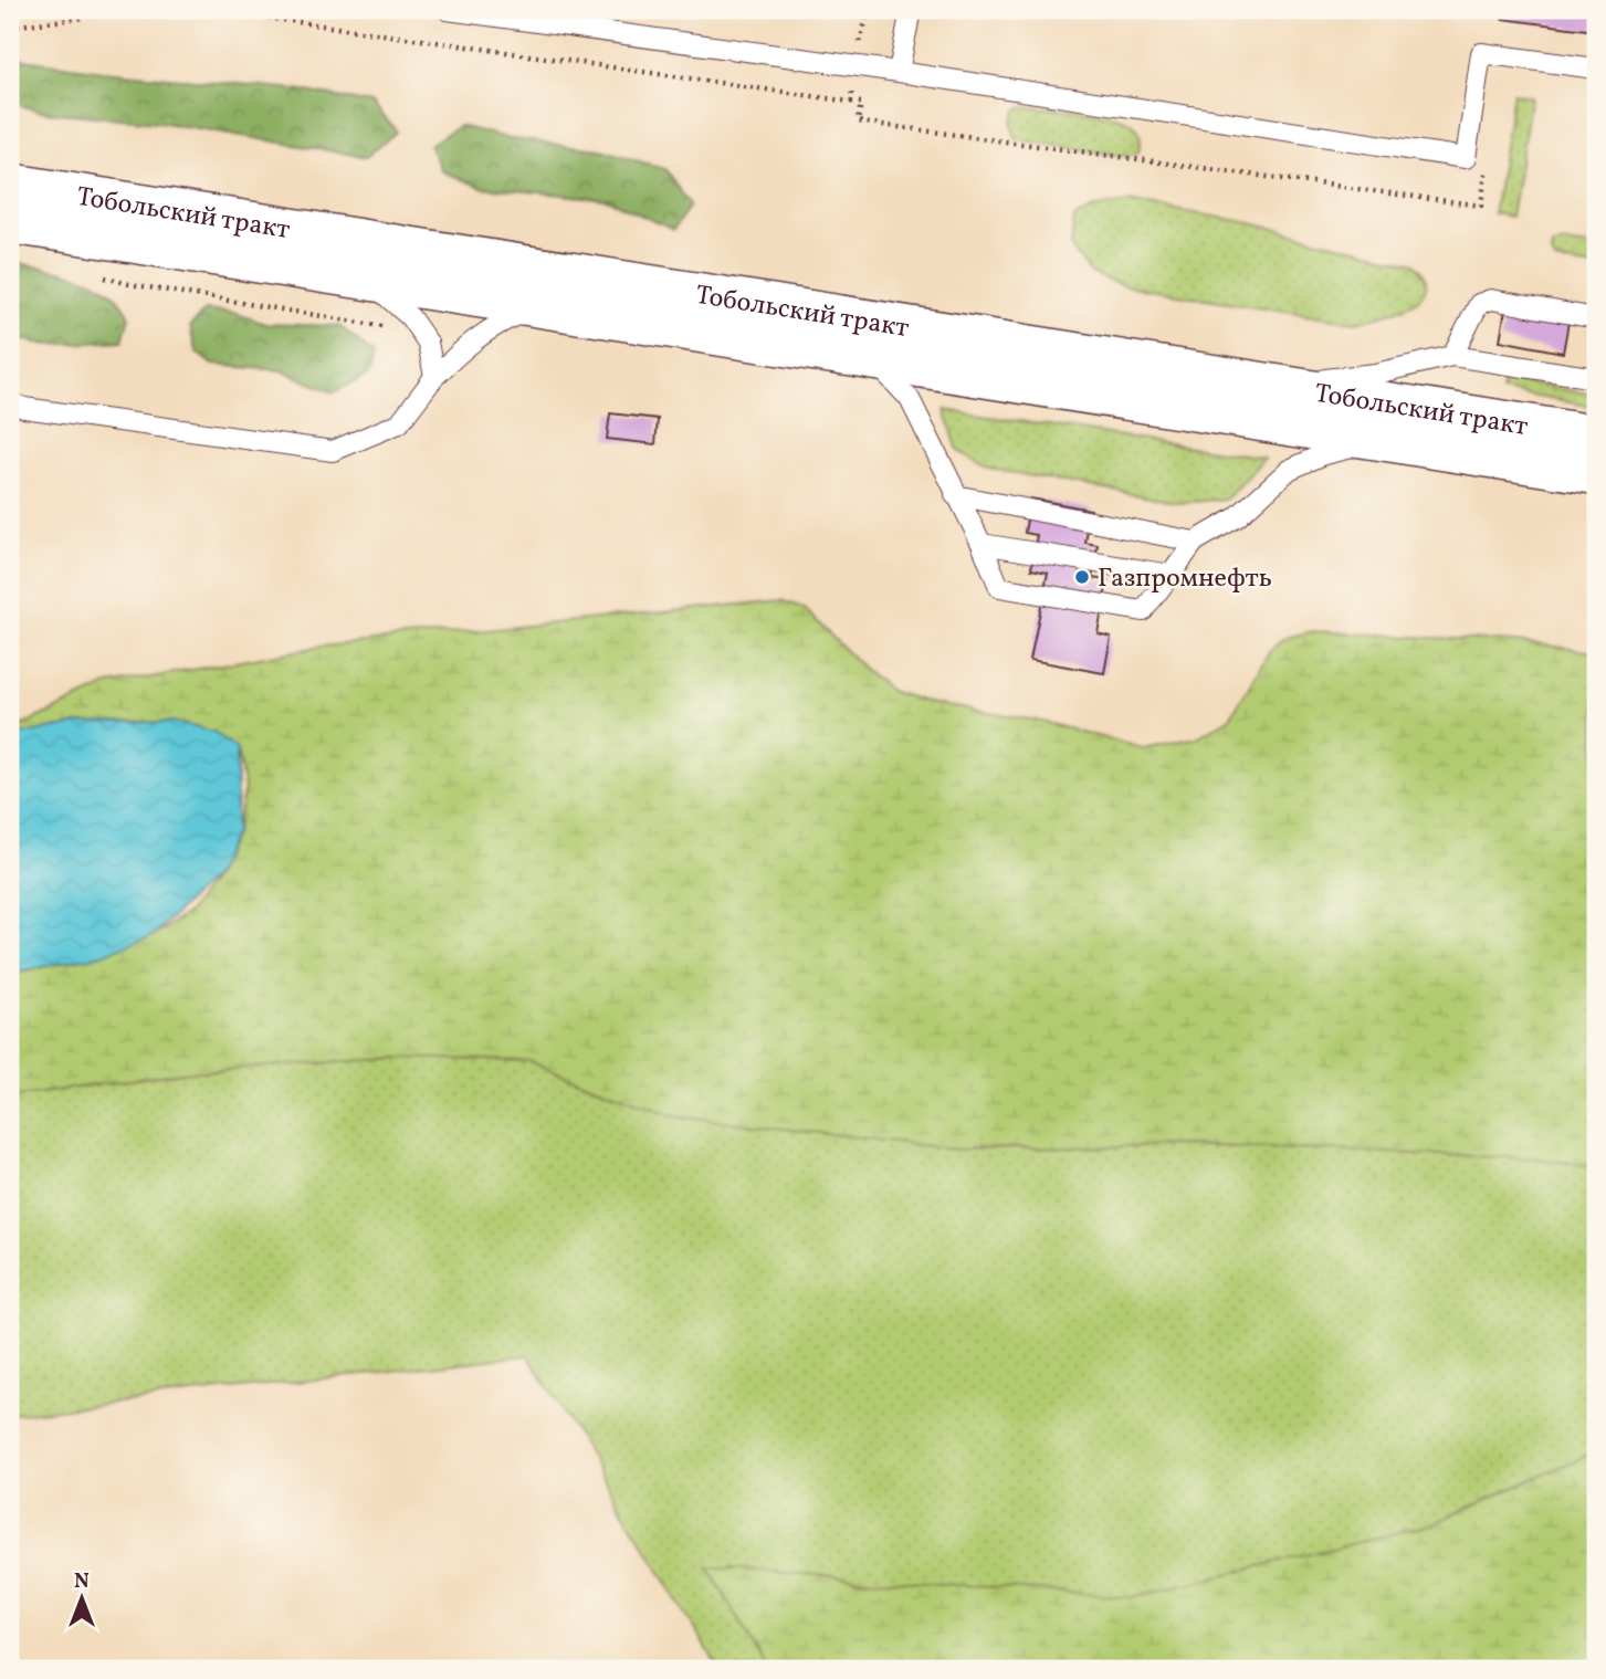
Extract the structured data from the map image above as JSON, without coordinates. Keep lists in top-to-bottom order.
{
  "streets": {
    "main road": ["Тобольский тракт"]
  },
  "places": ["Газпромнефть"],
  "north": "top"
}
